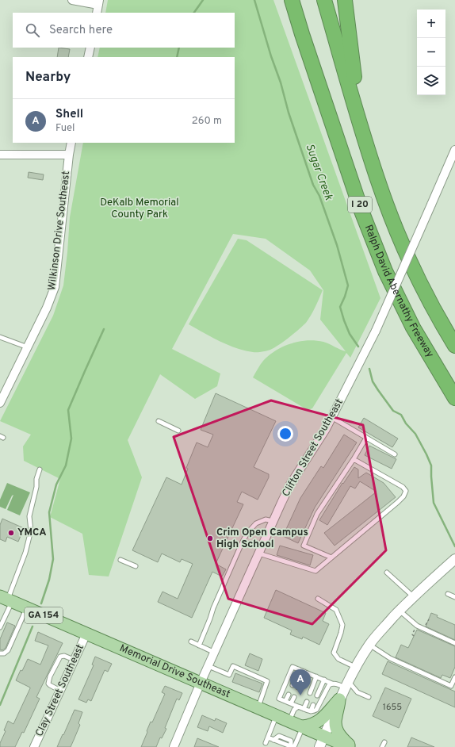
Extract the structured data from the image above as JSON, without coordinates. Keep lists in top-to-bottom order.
{
  "streets": {
    "highway": ["I 20", "Ralph David Abernathy Freeway"],
    "main road": ["GA 154", "Memorial Drive Southeast"],
    "street": ["Wilkinson Drive Southeast", "Clifton Street Southeast", "Clay Street Southeast"]
  },
  "crossings": [
    ["Clifton Street Southeast", "Memorial Drive Southeast"],
    ["Memorial Drive Southeast", "Clay Street Southeast"]
  ],
  "water": ["Sugar Creek"],
  "parks": ["DeKalb Memorial County Park"],
  "places": ["YMCA", "Crim Open Campus High School"],
  "house_numbers": ["1655"],
  "page": {
    "map_buttons": ["+", "−"],
    "search": "Search here",
    "heading": "Nearby",
    "list": [
      {
        "mark": "A",
        "name": "Shell",
        "note": "Fuel",
        "value": "260 m"
      }
    ],
    "pins": "A"
  }
}
